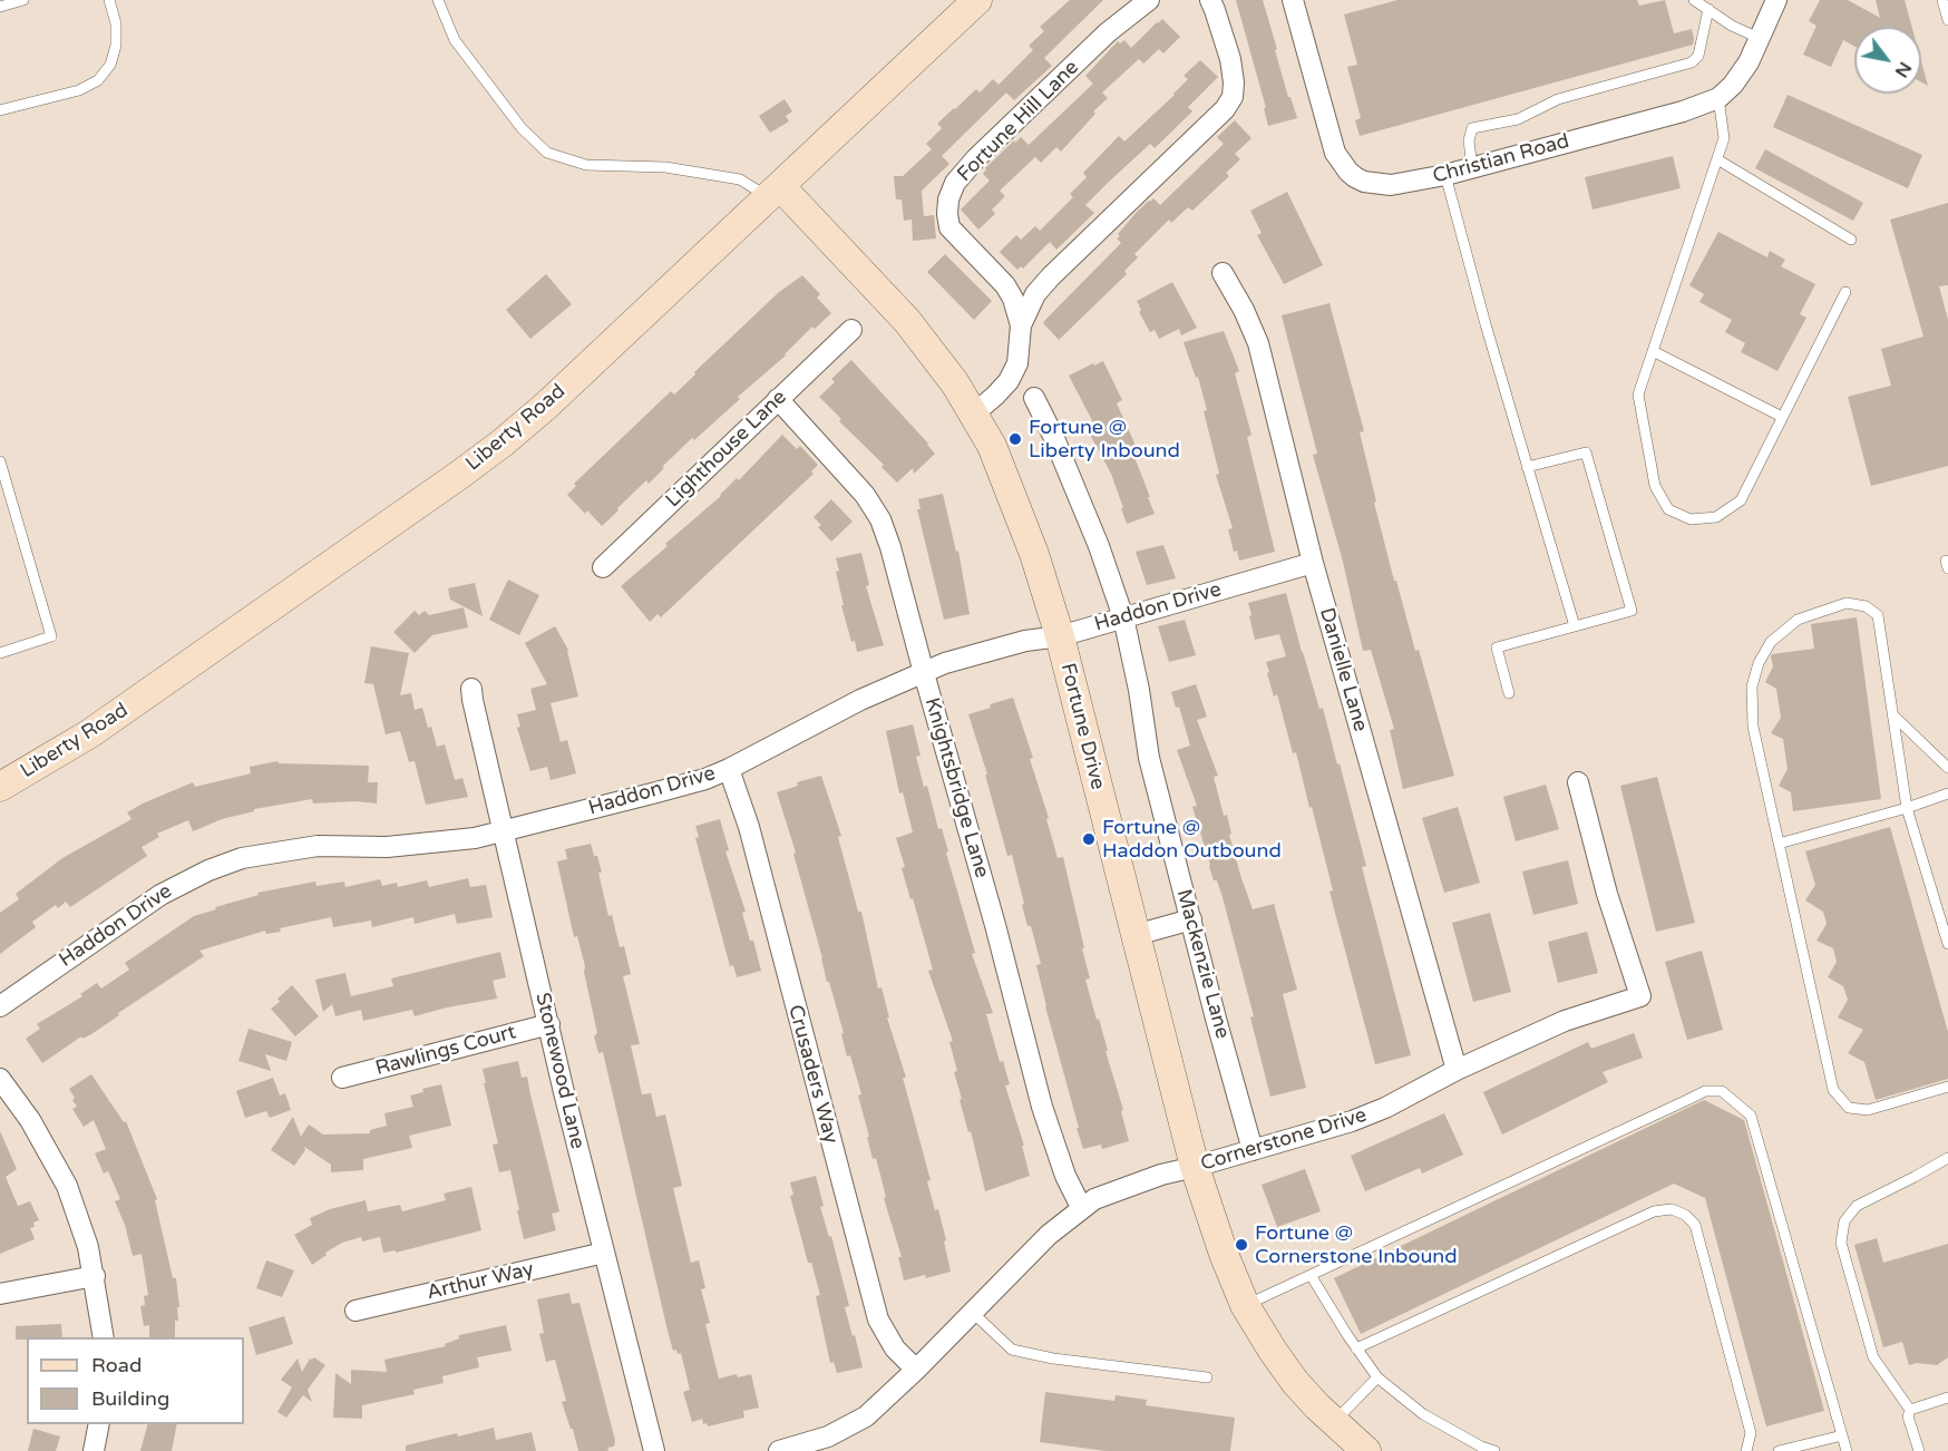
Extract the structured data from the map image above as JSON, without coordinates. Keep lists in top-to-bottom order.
{
  "streets": {
    "street": [
      "Fortune Hill Lane",
      "Christian Road",
      "Liberty Road",
      "Lighthouse Lane",
      "Haddon Drive",
      "Danielle Lane",
      "Fortune Drive",
      "Knightsbridge Lane",
      "Mackenzie Lane",
      "Rawlings Court",
      "Stonewood Lane",
      "Crusaders Way",
      "Cornerstone Drive",
      "Arthur Way"
    ]
  },
  "crossings": [
    ["Fortune Hill Lane", "Fortune Drive"],
    ["Liberty Road", "Fortune Drive"],
    ["Lighthouse Lane", "Knightsbridge Lane"],
    ["Haddon Drive", "Danielle Lane"],
    ["Haddon Drive", "Fortune Drive"],
    ["Haddon Drive", "Knightsbridge Lane"],
    ["Haddon Drive", "Mackenzie Lane"],
    ["Haddon Drive", "Stonewood Lane"],
    ["Haddon Drive", "Crusaders Way"],
    ["Danielle Lane", "Cornerstone Drive"],
    ["Fortune Drive", "Cornerstone Drive"],
    ["Knightsbridge Lane", "Cornerstone Drive"],
    ["Mackenzie Lane", "Cornerstone Drive"],
    ["Rawlings Court", "Stonewood Lane"],
    ["Stonewood Lane", "Arthur Way"],
    ["Crusaders Way", "Cornerstone Drive"]
  ],
  "places": ["Fortune @ Liberty Inbound", "Fortune @ Haddon Outbound", "Fortune @ Cornerstone Inbound"],
  "legend": ["Road", "Building"],
  "north": "bottom right"
}
